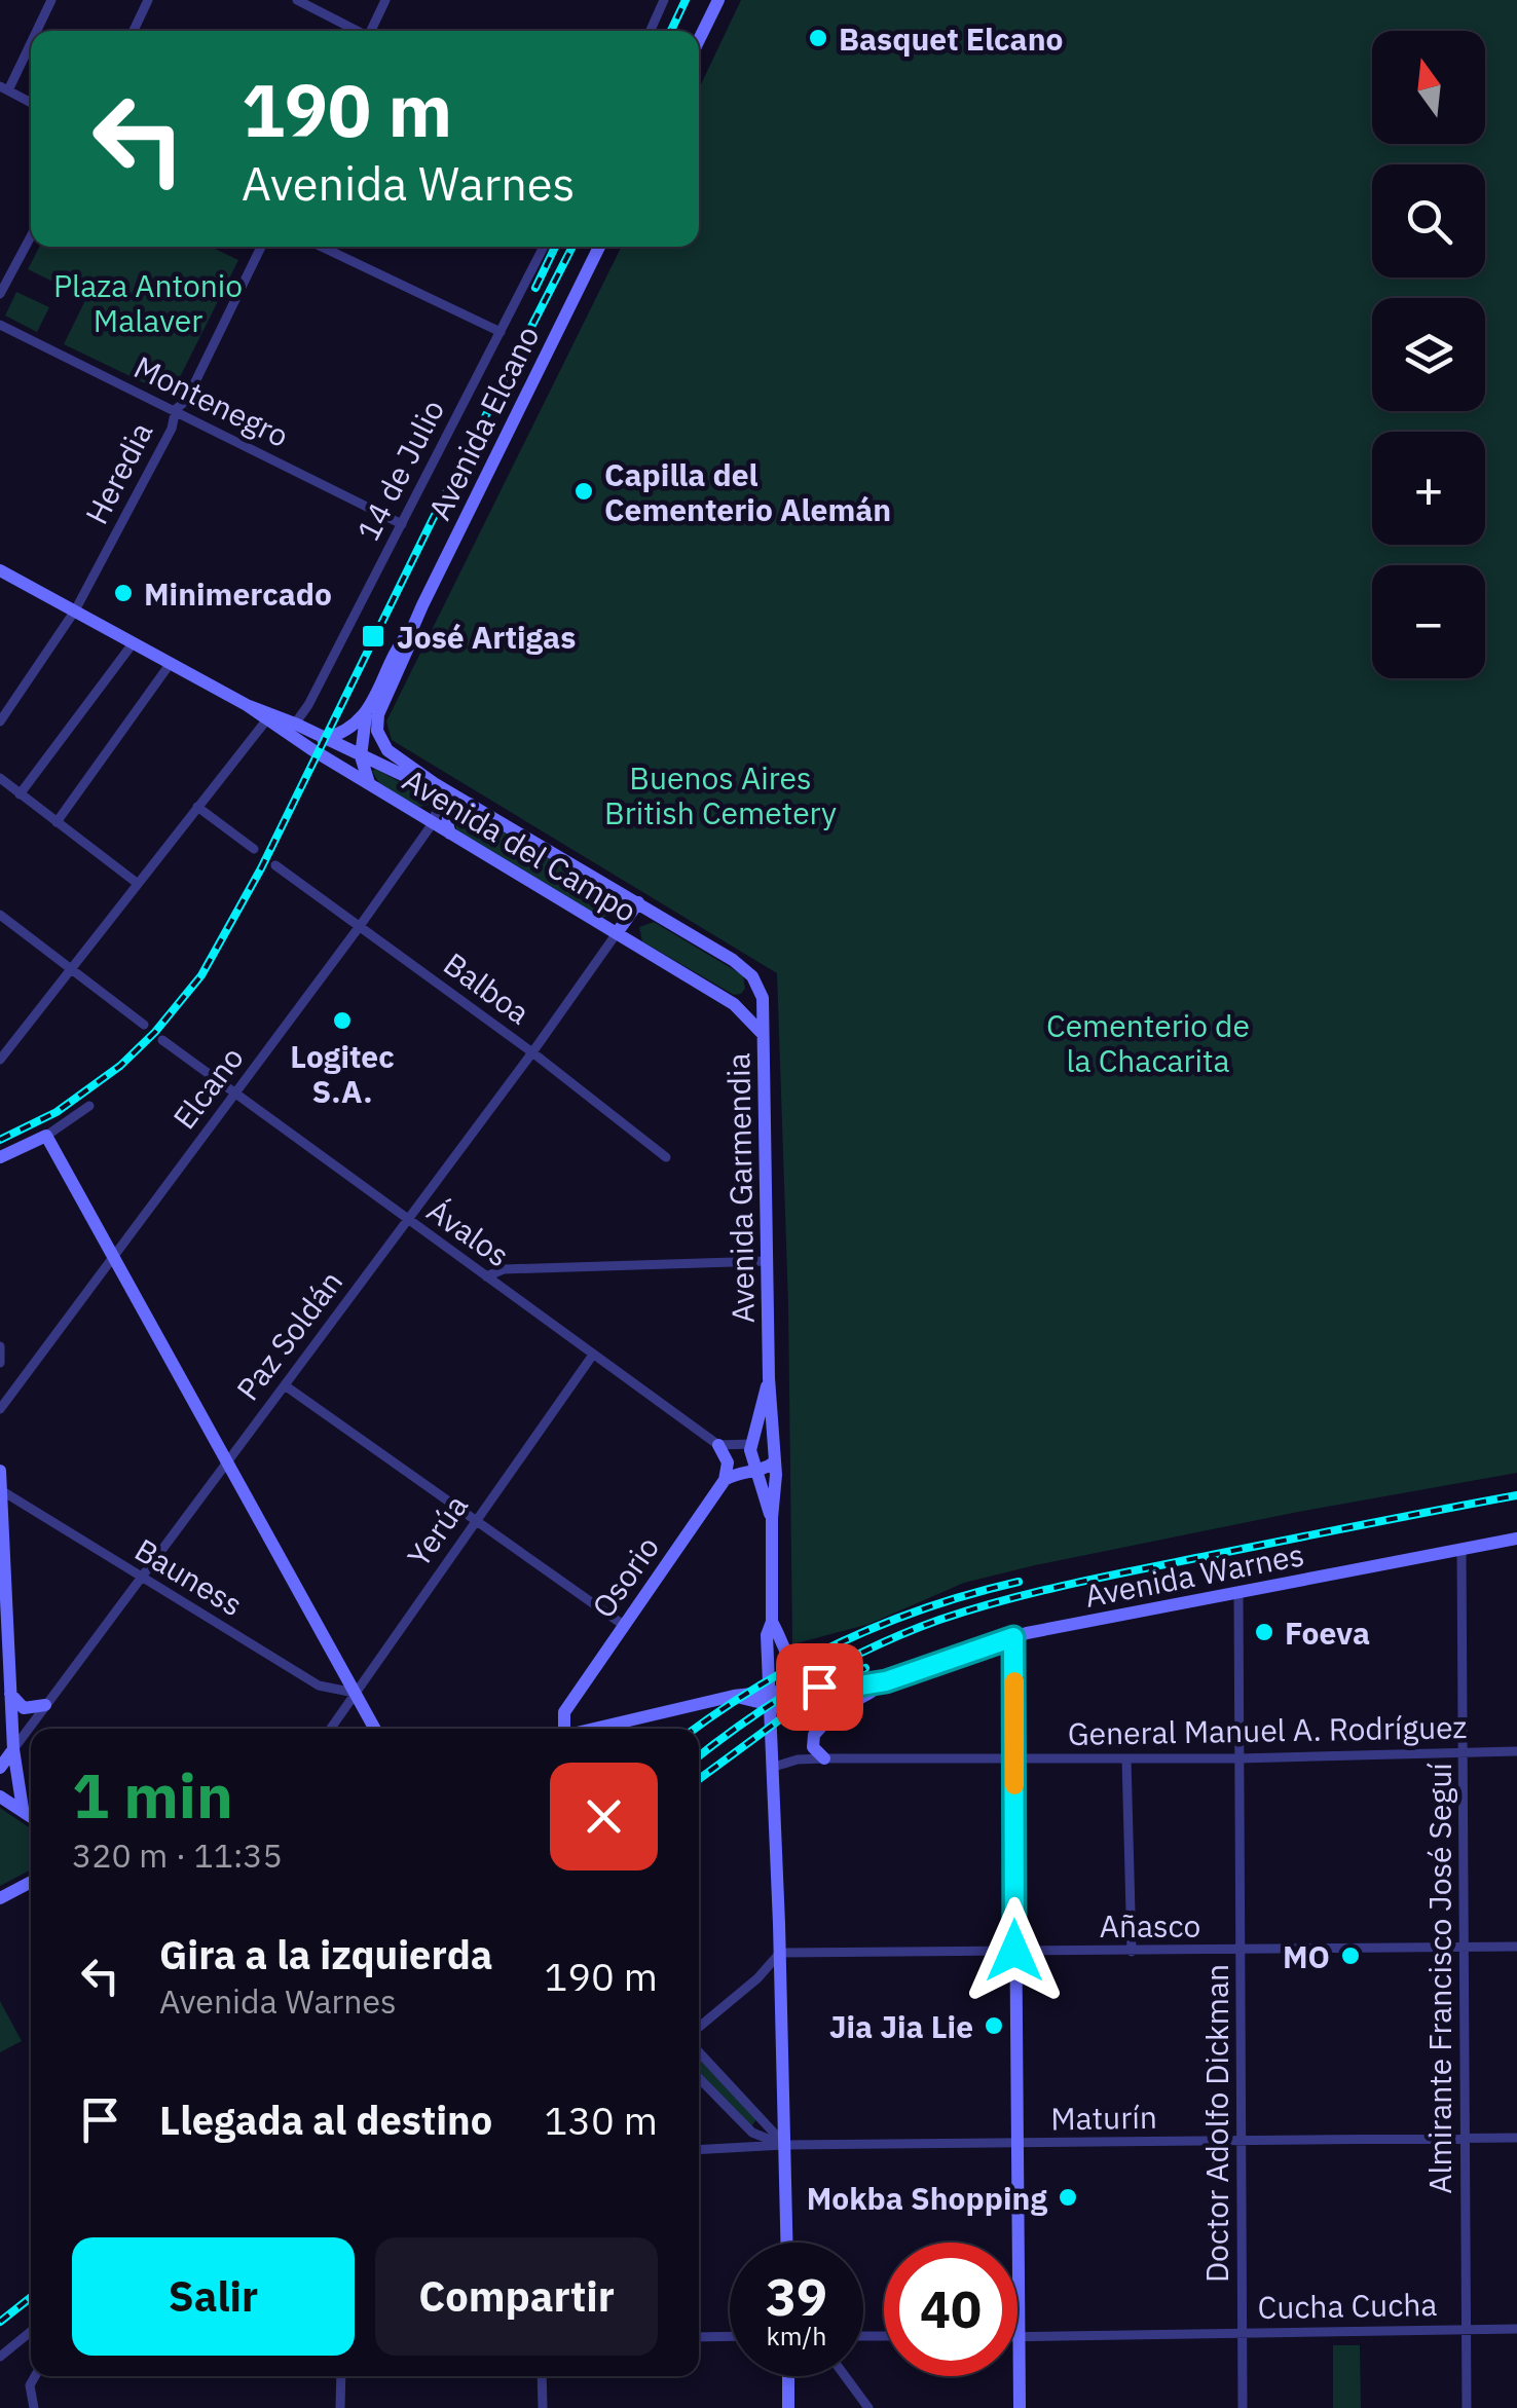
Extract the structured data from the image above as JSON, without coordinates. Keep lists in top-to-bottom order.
{
  "streets": {
    "main road": [
      "Avenida Elcano",
      "Avenida del Campo",
      "Avenida Garmendia",
      "Paz Soldán",
      "Avenida Warnes",
      "Osorio"
    ],
    "street": [
      "Montenegro",
      "14 de Julio",
      "Heredia",
      "Balboa",
      "Elcano",
      "Ávalos",
      "Yerúa",
      "Bauness",
      "General Manuel A. Rodríguez",
      "Añasco",
      "Almirante Francisco José Seguí",
      "Maturín",
      "Doctor Adolfo Dickman",
      "Cucha Cucha"
    ]
  },
  "crossings": [
    ["Montenegro", "14 de Julio"],
    ["Montenegro", "Heredia"],
    ["Avenida Elcano", "Avenida del Campo"],
    ["14 de Julio", "Avenida del Campo"],
    ["Heredia", "Avenida del Campo"],
    ["Avenida del Campo", "Elcano"],
    ["Avenida del Campo", "Avenida Garmendia"],
    ["Avenida del Campo", "Paz Soldán"],
    ["Balboa", "Elcano"],
    ["Balboa", "Paz Soldán"],
    ["Elcano", "Ávalos"],
    ["Avenida Garmendia", "Avenida Warnes"],
    ["Avenida Garmendia", "General Manuel A. Rodríguez"],
    ["Avenida Garmendia", "Añasco"],
    ["Avenida Garmendia", "Maturín"],
    ["Ávalos", "Paz Soldán"],
    ["Ávalos", "Yerúa"],
    ["Paz Soldán", "Bauness"],
    ["Yerúa", "Bauness"],
    ["Avenida Warnes", "Almirante Francisco José Seguí"],
    ["Avenida Warnes", "Doctor Adolfo Dickman"],
    ["General Manuel A. Rodríguez", "Almirante Francisco José Seguí"],
    ["General Manuel A. Rodríguez", "Doctor Adolfo Dickman"],
    ["Añasco", "Almirante Francisco José Seguí"],
    ["Añasco", "Doctor Adolfo Dickman"],
    ["Almirante Francisco José Seguí", "Maturín"],
    ["Almirante Francisco José Seguí", "Cucha Cucha"],
    ["Maturín", "Doctor Adolfo Dickman"],
    ["Doctor Adolfo Dickman", "Cucha Cucha"]
  ],
  "parks": ["Plaza Antonio Malaver", "Buenos Aires British Cemetery", "Cementerio de la Chacarita"],
  "places": {
    "other": [
      "Basquet Elcano",
      "Capilla del Cementerio Alemán",
      "Minimercado",
      "Logitec S.A.",
      "Foeva",
      "MO",
      "Jia Jia Lie",
      "Mokba Shopping"
    ],
    "transit": ["José Artigas"]
  },
  "north": "top",
  "page": {
    "map_buttons": ["+", "−"],
    "turn": ["190 m", "Avenida Warnes"],
    "heading": ["1 min", "320 m · 11:35"],
    "list": [
      {
        "name": "Gira a la izquierda",
        "note": "Avenida Warnes",
        "value": "190 m"
      },
      {
        "name": "Llegada al destino",
        "value": "130 m"
      }
    ],
    "buttons": ["Salir", "Compartir"],
    "speed": "39 km/h",
    "limit": "40"
  }
}
